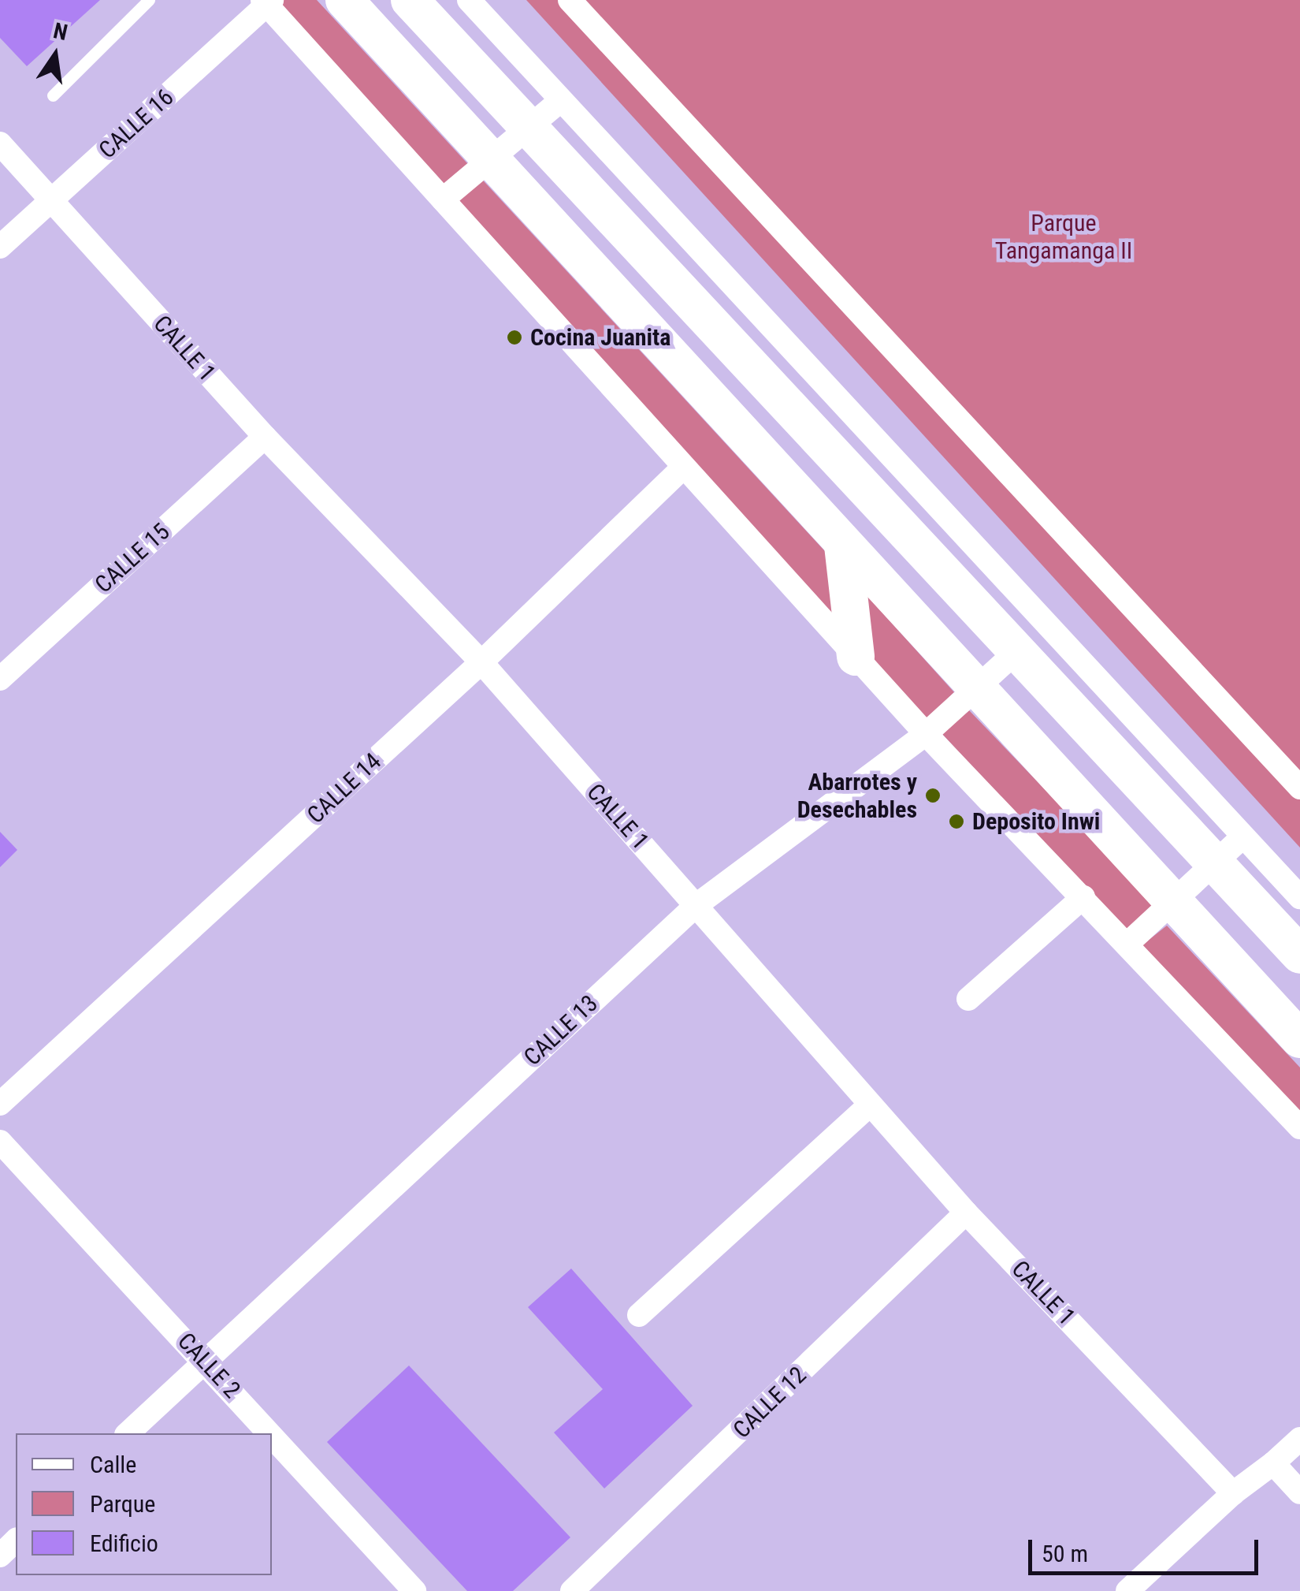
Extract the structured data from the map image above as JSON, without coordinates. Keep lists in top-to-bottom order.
{
  "streets": {
    "street": [
      "CALLE 16",
      "CALLE 1",
      "CALLE 15",
      "CALLE 14",
      "CALLE 13",
      "CALLE 2",
      "CALLE 12"
    ]
  },
  "crossings": [
    ["CALLE 16", "CALLE 1"],
    ["CALLE 1", "CALLE 15"],
    ["CALLE 1", "CALLE 14"],
    ["CALLE 1", "CALLE 13"],
    ["CALLE 1", "CALLE 12"],
    ["CALLE 13", "CALLE 2"]
  ],
  "parks": ["Parque Tangamanga II"],
  "places": ["Cocina Juanita", "Abarrotes y Desechables", "Deposito Inwi"],
  "legend": ["Calle", "Parque", "Edificio"],
  "scale_bar": "50 m",
  "north": "top"
}
